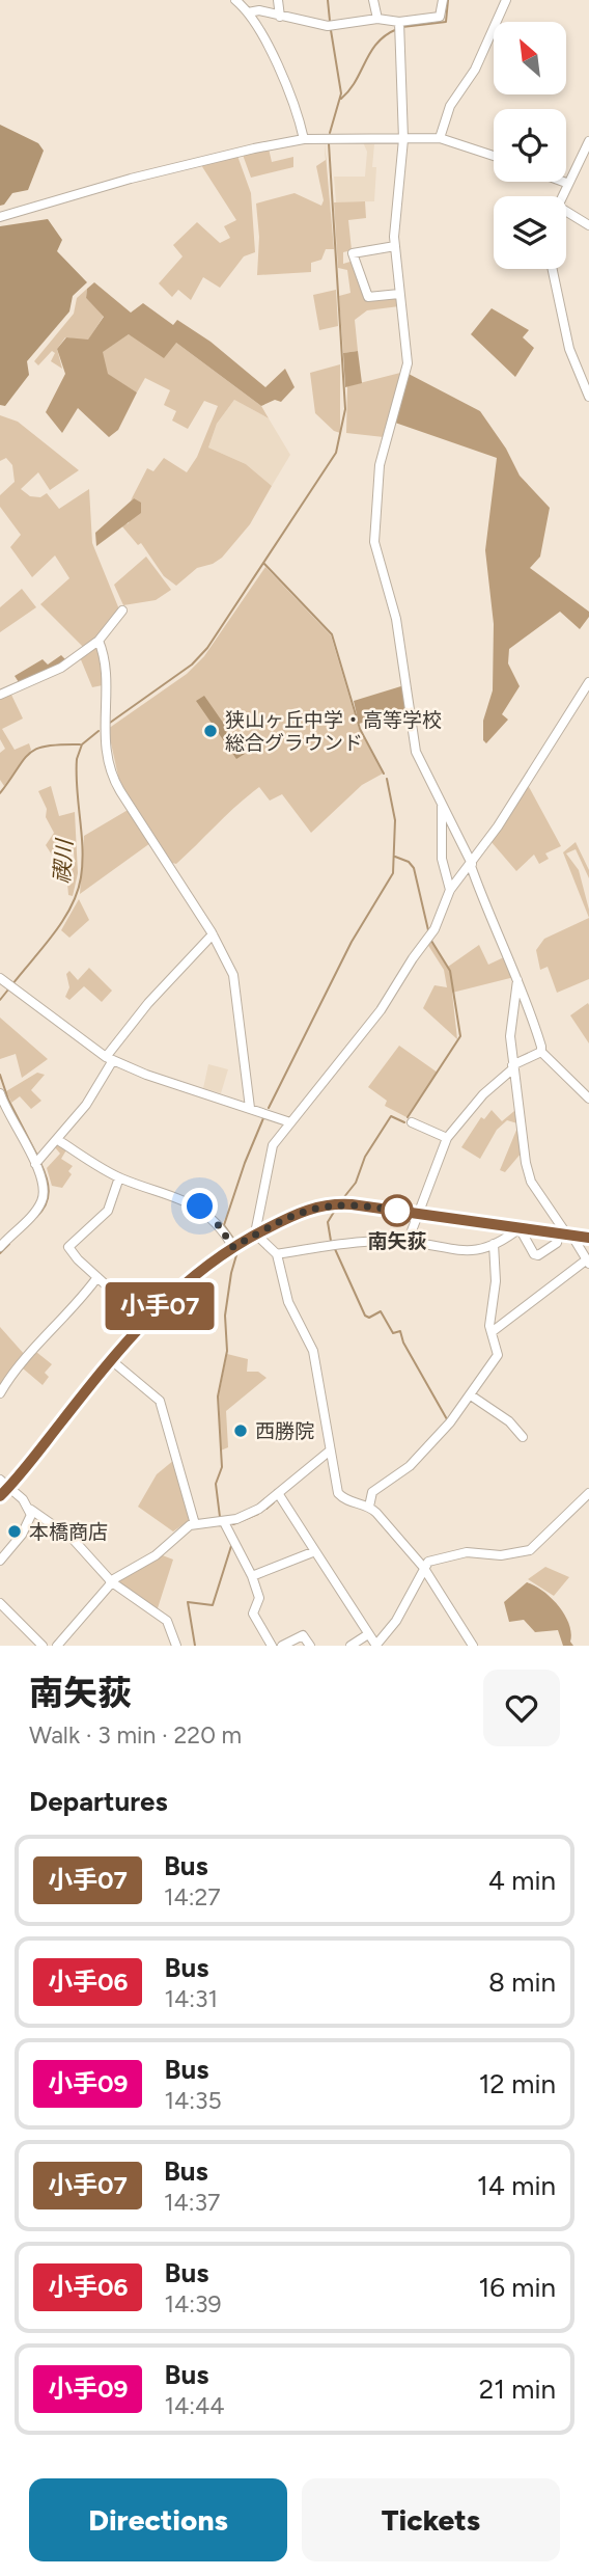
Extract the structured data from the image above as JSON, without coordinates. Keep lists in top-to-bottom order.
{
  "water": ["禊川"],
  "places": [
    "狭山ヶ丘中学・高等学校 総合グラウンド",
    "南矢荻",
    "西勝院",
    "本橋商店"
  ],
  "lines": ["bus line 小手07"],
  "north": "top left",
  "page": {
    "on_map": "小手07",
    "heading": [
      ["南矢荻", "Walk · 3 min · 220 m"],
      "Departures"
    ],
    "list": [
      {
        "mark": "小手07",
        "name": "Bus",
        "note": "14:27",
        "value": "4 min"
      },
      {
        "mark": "小手06",
        "name": "Bus",
        "note": "14:31",
        "value": "8 min"
      },
      {
        "mark": "小手09",
        "name": "Bus",
        "note": "14:35",
        "value": "12 min"
      },
      {
        "mark": "小手07",
        "name": "Bus",
        "note": "14:37",
        "value": "14 min"
      },
      {
        "mark": "小手06",
        "name": "Bus",
        "note": "14:39",
        "value": "16 min"
      },
      {
        "mark": "小手09",
        "name": "Bus",
        "note": "14:44",
        "value": "21 min"
      }
    ],
    "buttons": ["Directions", "Tickets"]
  }
}
